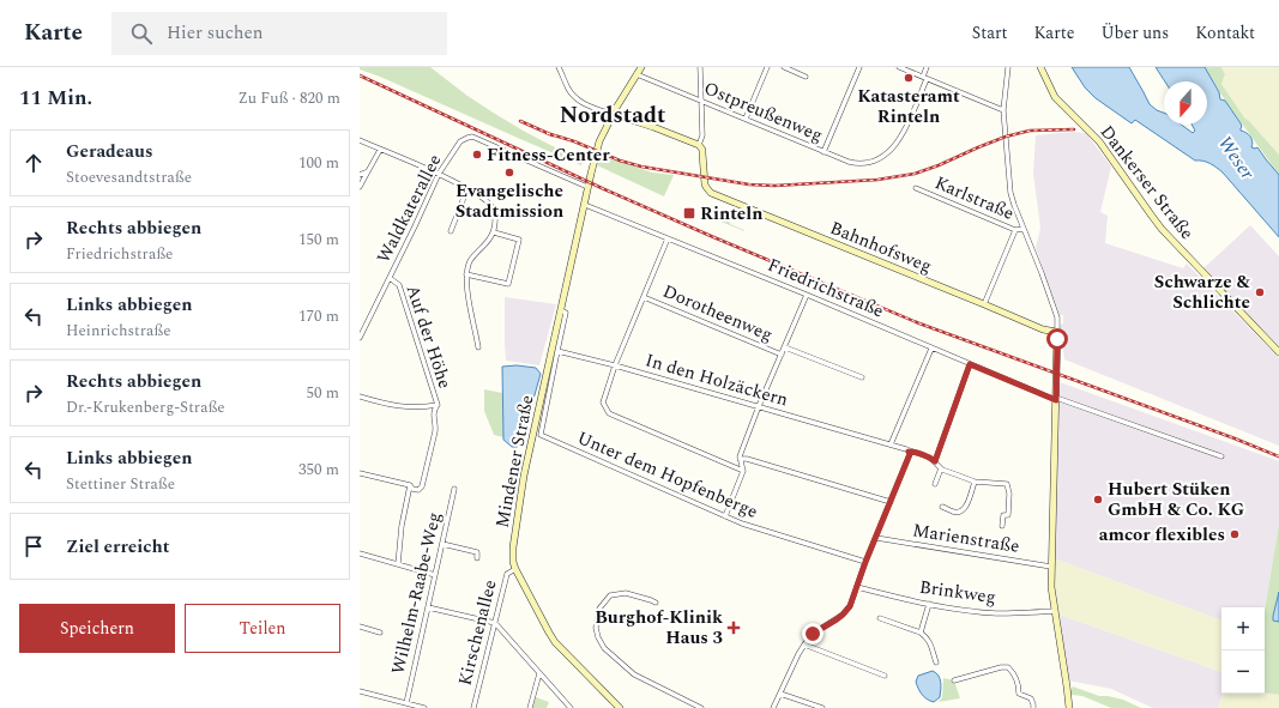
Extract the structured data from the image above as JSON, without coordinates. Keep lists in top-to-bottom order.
{
  "streets": {
    "main road": ["Dankerser Straße", "Bahnhofsweg", "Mindener Straße"],
    "street": [
      "Ostpreußenweg",
      "Karlstraße",
      "Waldkaterallee",
      "Friedrichstraße",
      "Dorotheenweg",
      "Auf der Höhe",
      "In den Holzäckern",
      "Unter dem Hopfenberge",
      "Marienstraße",
      "Brinkweg",
      "Wilhelm-Raabe-Weg",
      "Kirschenallee"
    ]
  },
  "crossings": [
    ["Waldkaterallee", "Auf der Höhe"],
    ["Waldkaterallee", "Mindener Straße"],
    ["Friedrichstraße", "Mindener Straße"],
    ["In den Holzäckern", "Unter dem Hopfenberge"],
    ["Mindener Straße", "Kirschenallee"]
  ],
  "districts": ["Nordstadt"],
  "water": ["Weser"],
  "places": {
    "other": [
      "Katasteramt Rinteln",
      "Fitness-Center",
      "Evangelische Stadtmission",
      "Schwarze & Schlichte",
      "Hubert Stüken GmbH & Co. KG",
      "amcor flexibles"
    ],
    "transit": ["Rinteln"],
    "health": ["Burghof-Klinik Haus 3"]
  },
  "north": "bottom",
  "page": {
    "header": "Karte",
    "search": "Hier suchen",
    "nav": [
      "Start",
      "Karte",
      "Über uns",
      "Kontakt"
    ],
    "heading": ["11 Min.", "Zu Fuß · 820 m"],
    "list": [
      ["Geradeaus", "Stoevesandtstraße", "100 m"],
      ["Rechts abbiegen", "Friedrichstraße", "150 m"],
      ["Links abbiegen", "Heinrichstraße", "170 m"],
      ["Rechts abbiegen", "Dr.-Krukenberg-Straße", "50 m"],
      ["Links abbiegen", "Stettiner Straße", "350 m"],
      "Ziel erreicht"
    ],
    "buttons": ["Speichern", "Teilen"],
    "map_buttons": ["+", "−"]
  }
}
